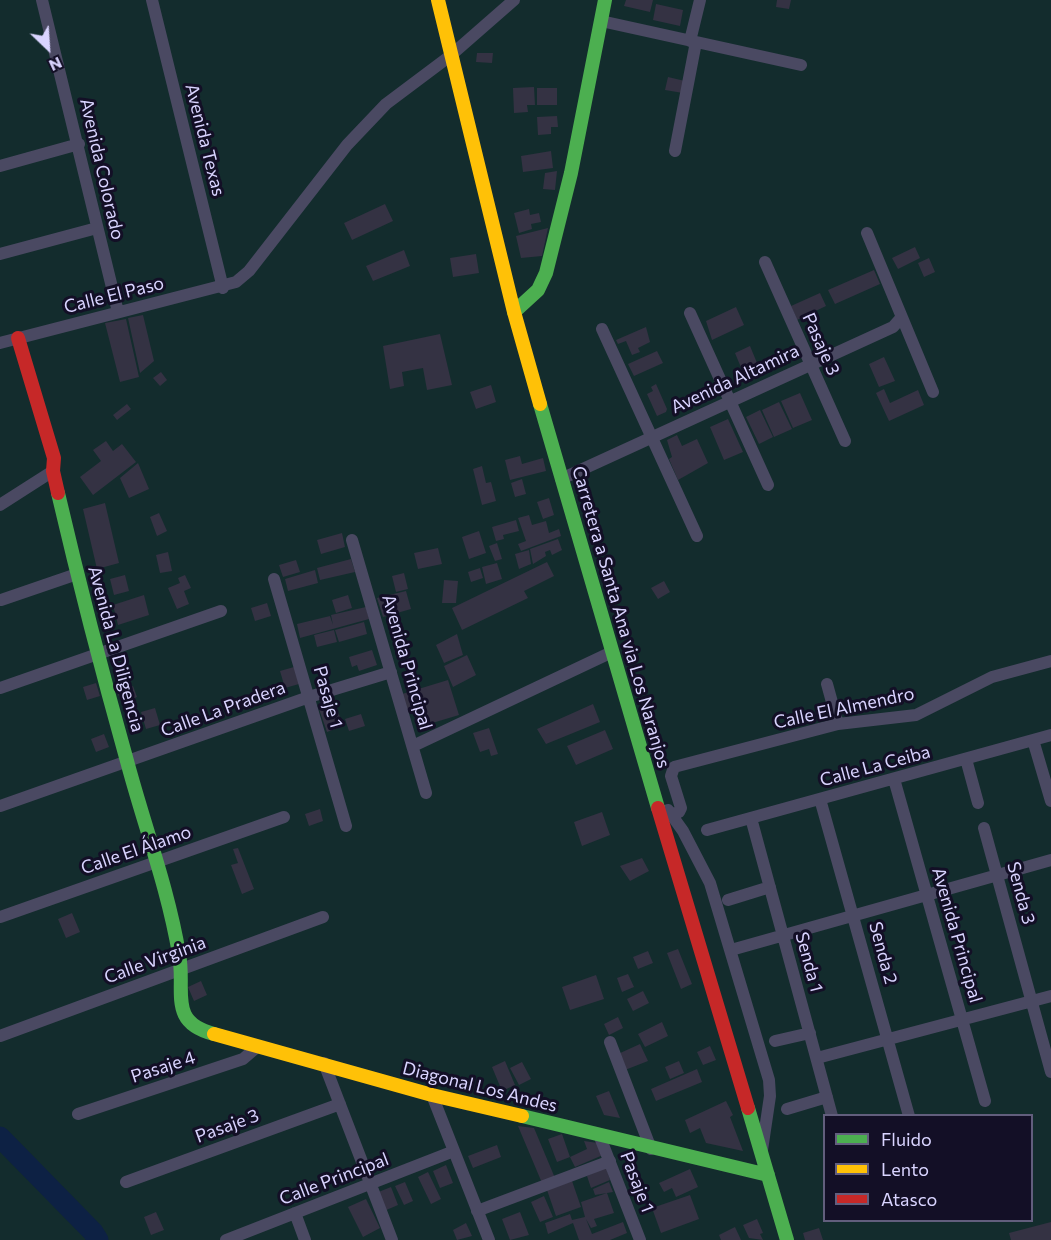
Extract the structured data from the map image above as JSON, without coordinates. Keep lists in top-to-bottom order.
{
  "streets": {
    "street": [
      "Avenida Texas",
      "Avenida Colorado",
      "Calle El Paso",
      "Pasaje 3",
      "Avenida Altamira",
      "Carretera a Santa Ana via Los Naranjos",
      "Avenida La Diligencia",
      "Avenida Principal",
      "Pasaje 1",
      "Calle El Almendro",
      "Calle La Pradera",
      "Calle La Ceiba",
      "Calle El Álamo",
      "Senda 3",
      "Senda 2",
      "Calle Virginia",
      "Senda 1",
      "Pasaje 4",
      "Diagonal Los Andes",
      "Calle Principal"
    ]
  },
  "crossings": [
    ["Avenida Texas", "Calle El Paso"],
    ["Avenida Colorado", "Calle El Paso"],
    ["Calle El Paso", "Carretera a Santa Ana via Los Naranjos"],
    ["Calle El Paso", "Avenida La Diligencia"],
    ["Pasaje 3", "Avenida Altamira"],
    ["Avenida Altamira", "Carretera a Santa Ana via Los Naranjos"],
    ["Carretera a Santa Ana via Los Naranjos", "Diagonal Los Andes"],
    ["Avenida La Diligencia", "Calle La Pradera"],
    ["Avenida La Diligencia", "Calle El Álamo"],
    ["Avenida La Diligencia", "Calle Virginia"],
    ["Avenida La Diligencia", "Diagonal Los Andes"],
    ["Avenida Principal", "Calle La Pradera"],
    ["Avenida Principal", "Calle La Ceiba"],
    ["Pasaje 1", "Calle La Pradera"],
    ["Pasaje 1", "Diagonal Los Andes"],
    ["Calle La Ceiba", "Senda 2"],
    ["Calle La Ceiba", "Senda 1"],
    ["Pasaje 4", "Diagonal Los Andes"]
  ],
  "legend": ["Fluido", "Lento", "Atasco"],
  "north": "bottom right"
}
